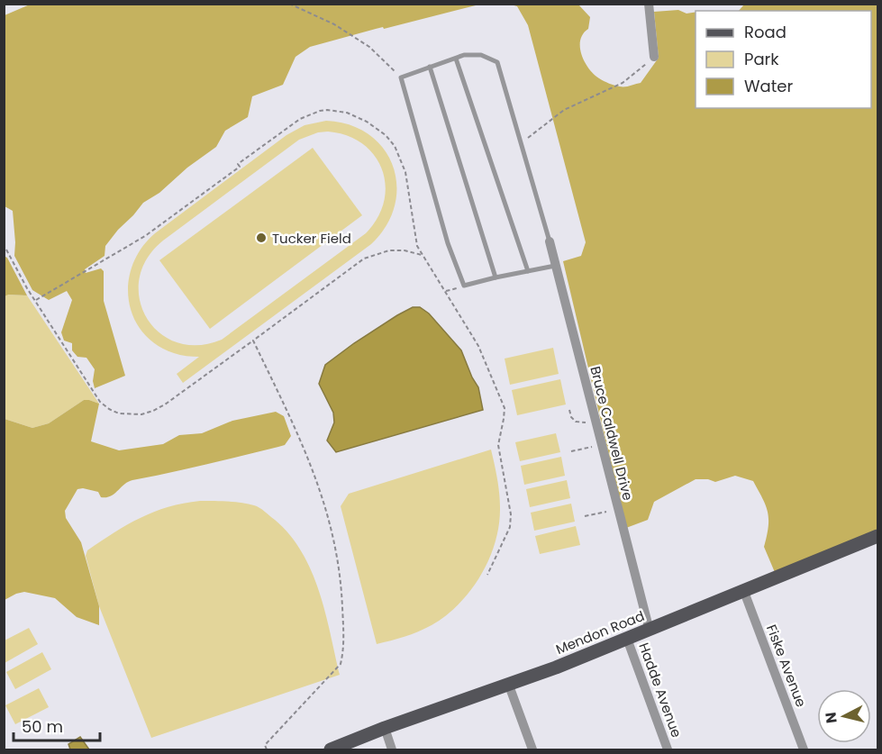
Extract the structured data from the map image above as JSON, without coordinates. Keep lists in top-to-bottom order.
{
  "streets": {
    "main road": ["Mendon Road"],
    "street": ["Bruce Caldwell Drive", "Fiske Avenue", "Hadde Avenue"]
  },
  "crossings": [
    ["Bruce Caldwell Drive", "Mendon Road"],
    ["Mendon Road", "Fiske Avenue"],
    ["Mendon Road", "Hadde Avenue"]
  ],
  "places": ["Tucker Field"],
  "legend": ["Road", "Park", "Water"],
  "scale_bar": "50 m",
  "north": "left"
}
